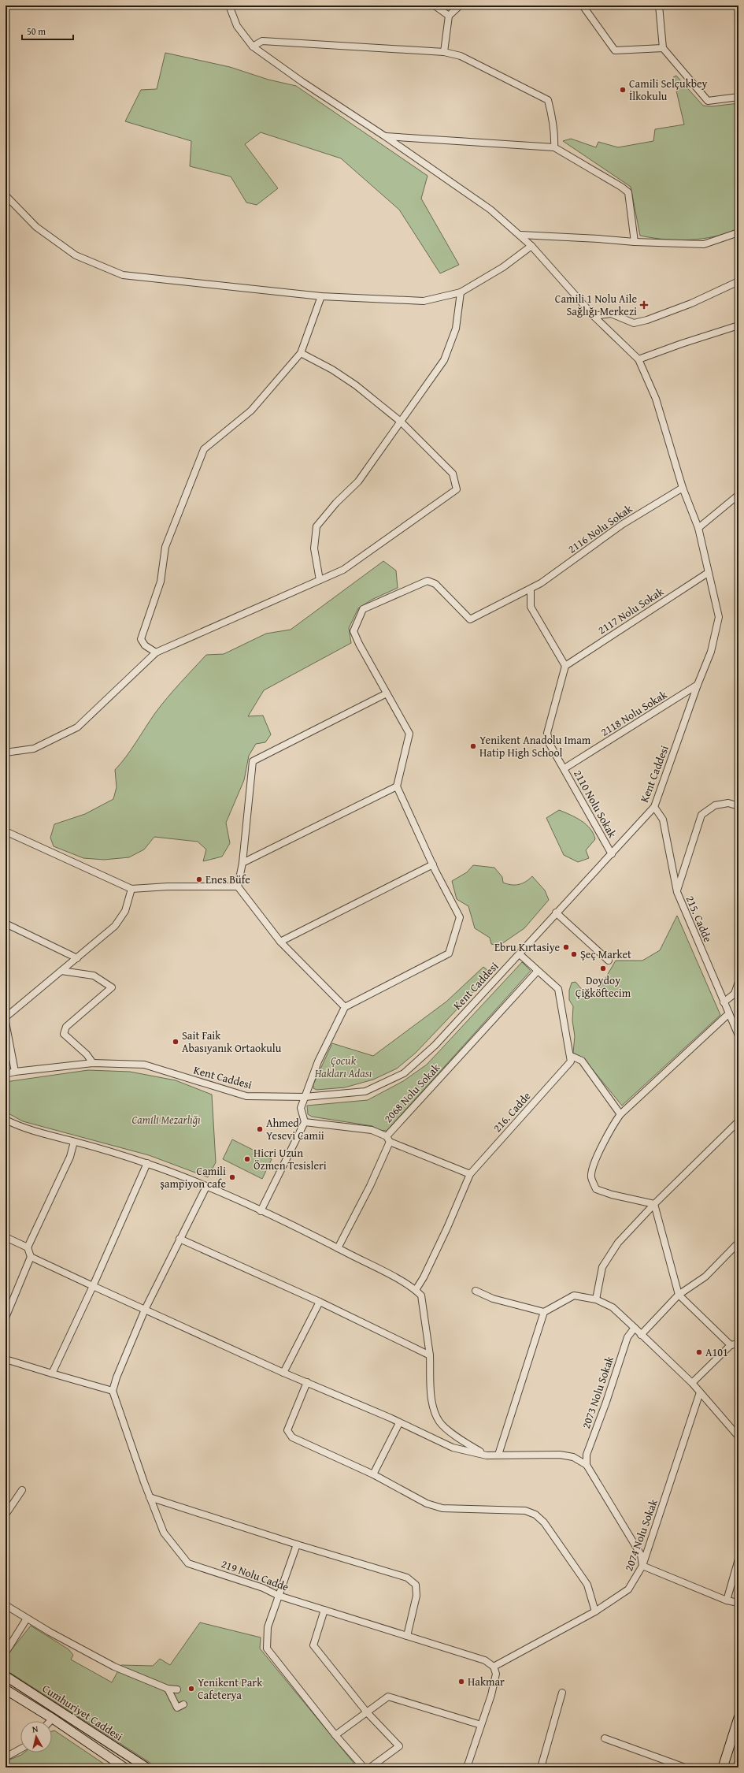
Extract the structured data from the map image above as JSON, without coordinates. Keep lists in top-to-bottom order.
{
  "streets": {
    "street": [
      "2116 Nolu Sokak",
      "2117 Nolu Sokak",
      "2118 Nolu Sokak",
      "Kent Caddesi",
      "2110 Nolu Sokak",
      "215. Cadde",
      "2068 Nolu Sokak",
      "216. Cadde",
      "2073 Nolu Sokak",
      "2074 Nolu Sokak",
      "219 Nolu Cadde",
      "Cumhuriyet Caddesi"
    ]
  },
  "crossings": [
    ["2116 Nolu Sokak", "Kent Caddesi"],
    ["2117 Nolu Sokak", "Kent Caddesi"],
    ["2117 Nolu Sokak", "2110 Nolu Sokak"],
    ["2118 Nolu Sokak", "Kent Caddesi"],
    ["2118 Nolu Sokak", "2110 Nolu Sokak"],
    ["Kent Caddesi", "2110 Nolu Sokak"],
    ["Kent Caddesi", "215. Cadde"],
    ["2074 Nolu Sokak", "219 Nolu Cadde"]
  ],
  "parks": ["Çocuk Hakları Adası", "Camili Mezarlığı"],
  "places": {
    "other": [
      "Camili Selçukbey İlkokulu",
      "Yenikent Anadolu Imam Hatip High School",
      "Enes Büfe",
      "Ebru Kırtasiye",
      "Şeç Market",
      "Doydoy Çiğköftecim",
      "Sait Faik Abasıyanık Ortaokulu",
      "Ahmed Yesevi Camii",
      "Hicri Uzun Özmen Tesisleri",
      "Camili şampiyon cafe",
      "A101",
      "Hakmar",
      "Yenikent Park Cafeterya"
    ],
    "health": ["Camili 1 Nolu Aile Sağlığı Merkezi"]
  },
  "scale_bar": "50 m",
  "north": "top"
}
